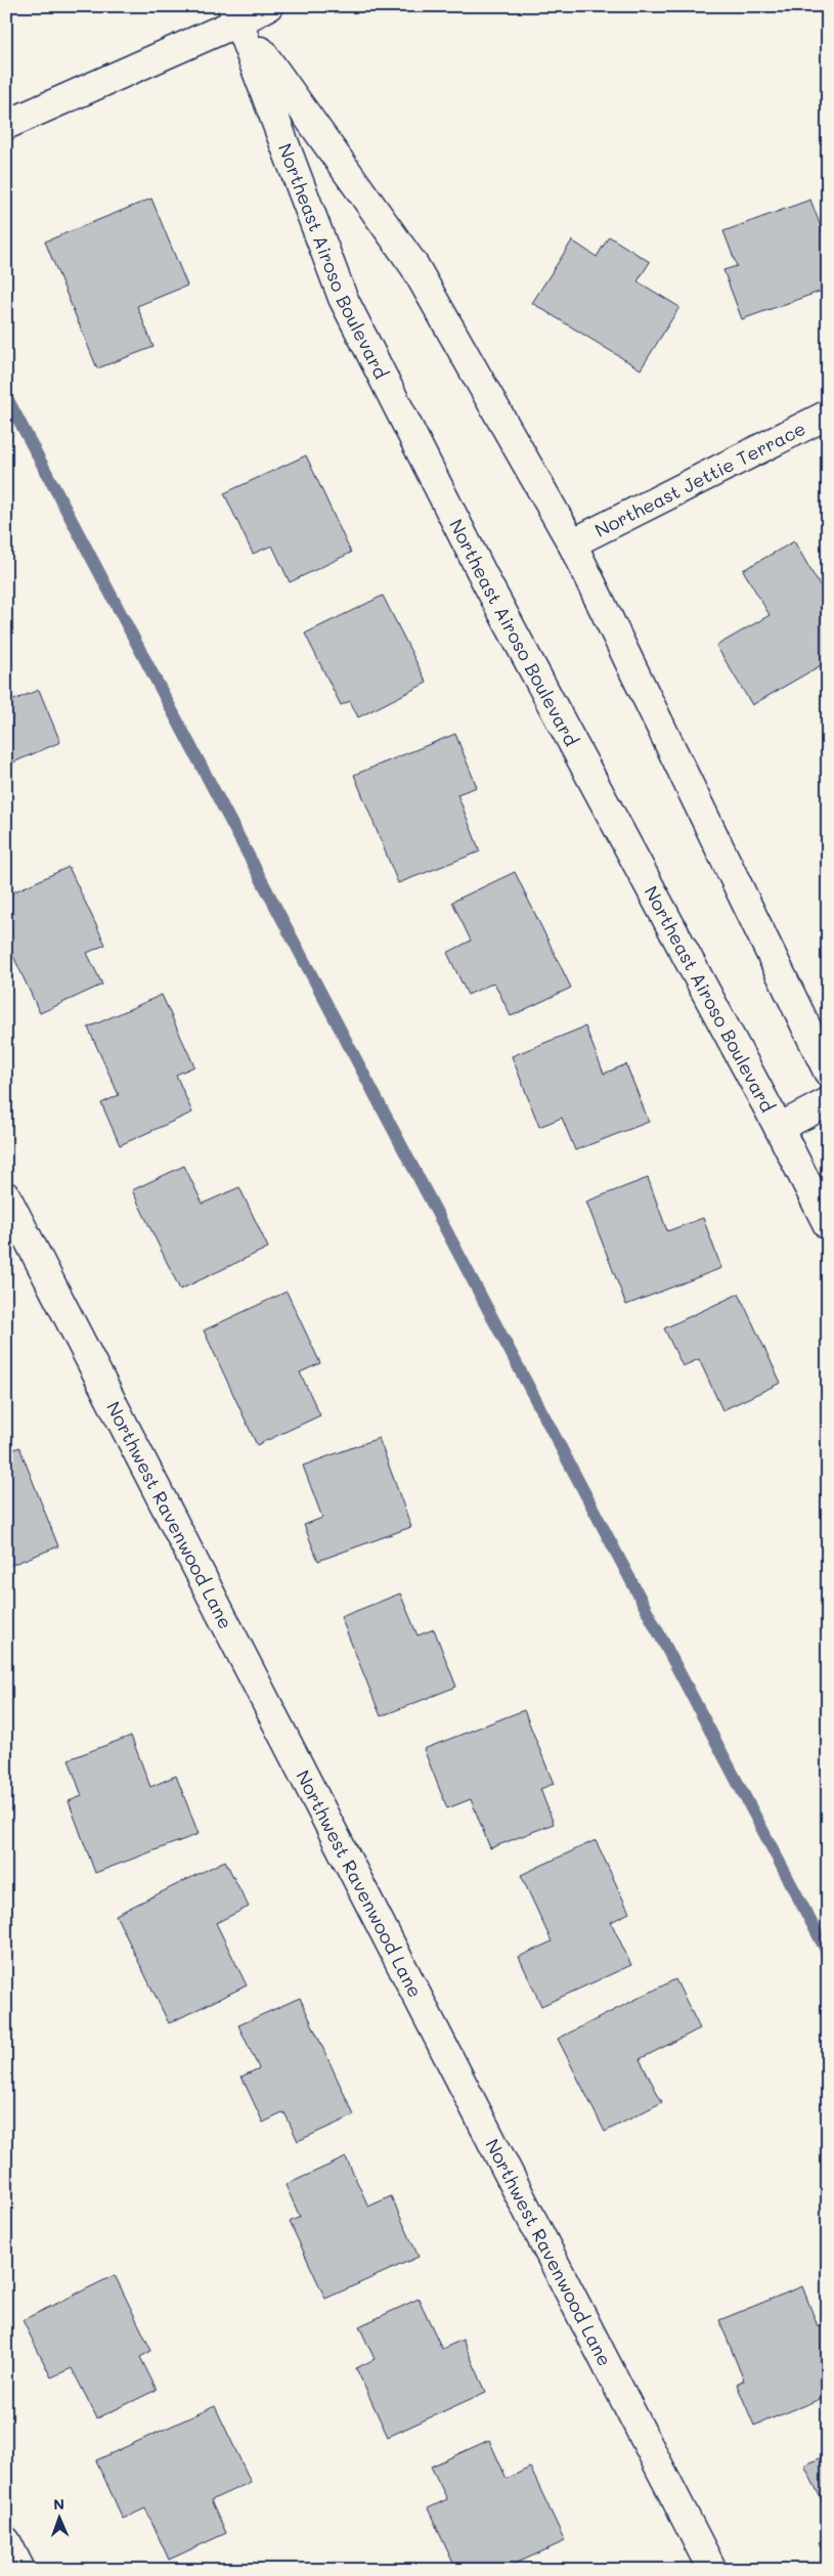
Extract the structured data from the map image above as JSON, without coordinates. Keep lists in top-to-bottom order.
{
  "streets": {
    "main road": ["Northeast Airoso Boulevard", "Northeast Jettie Terrace", "Northwest Ravenwood Lane"]
  },
  "crossings": [
    ["Northeast Airoso Boulevard", "Northeast Jettie Terrace"]
  ],
  "north": "top"
}
